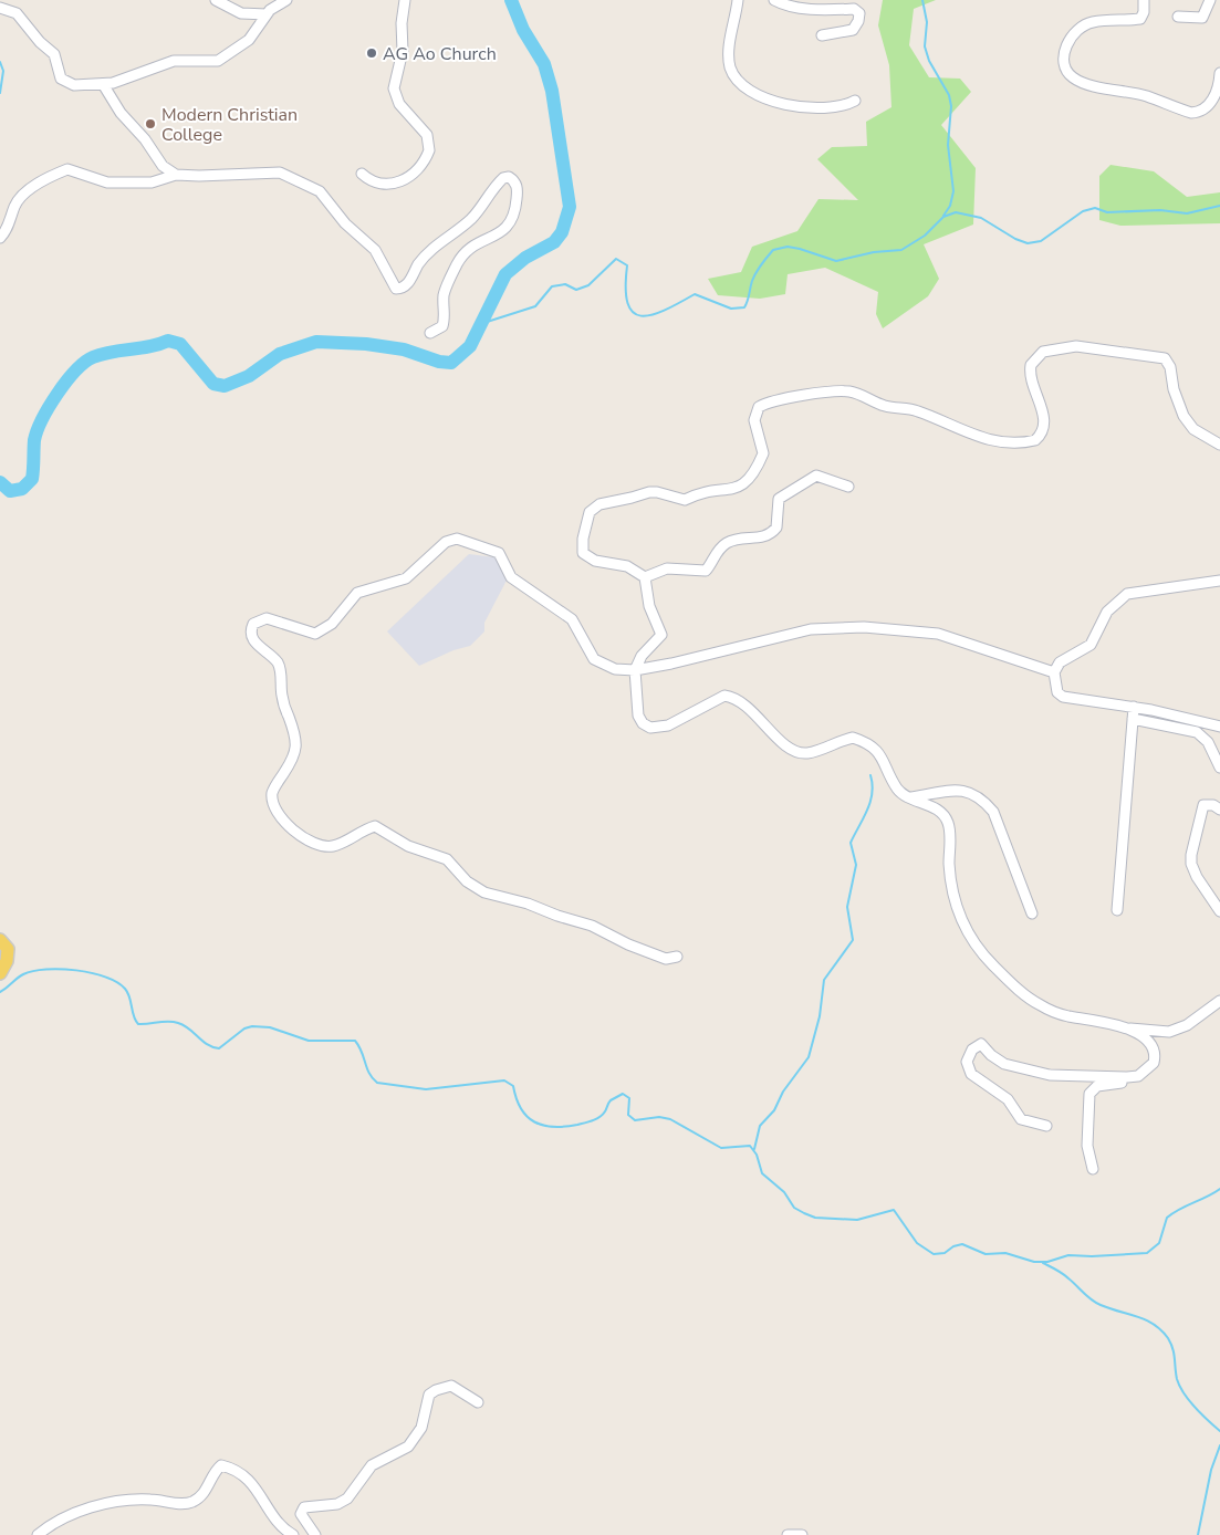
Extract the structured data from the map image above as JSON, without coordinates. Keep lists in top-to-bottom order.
{
  "places": ["AG Ao Church", "Modern Christian College"]
}
